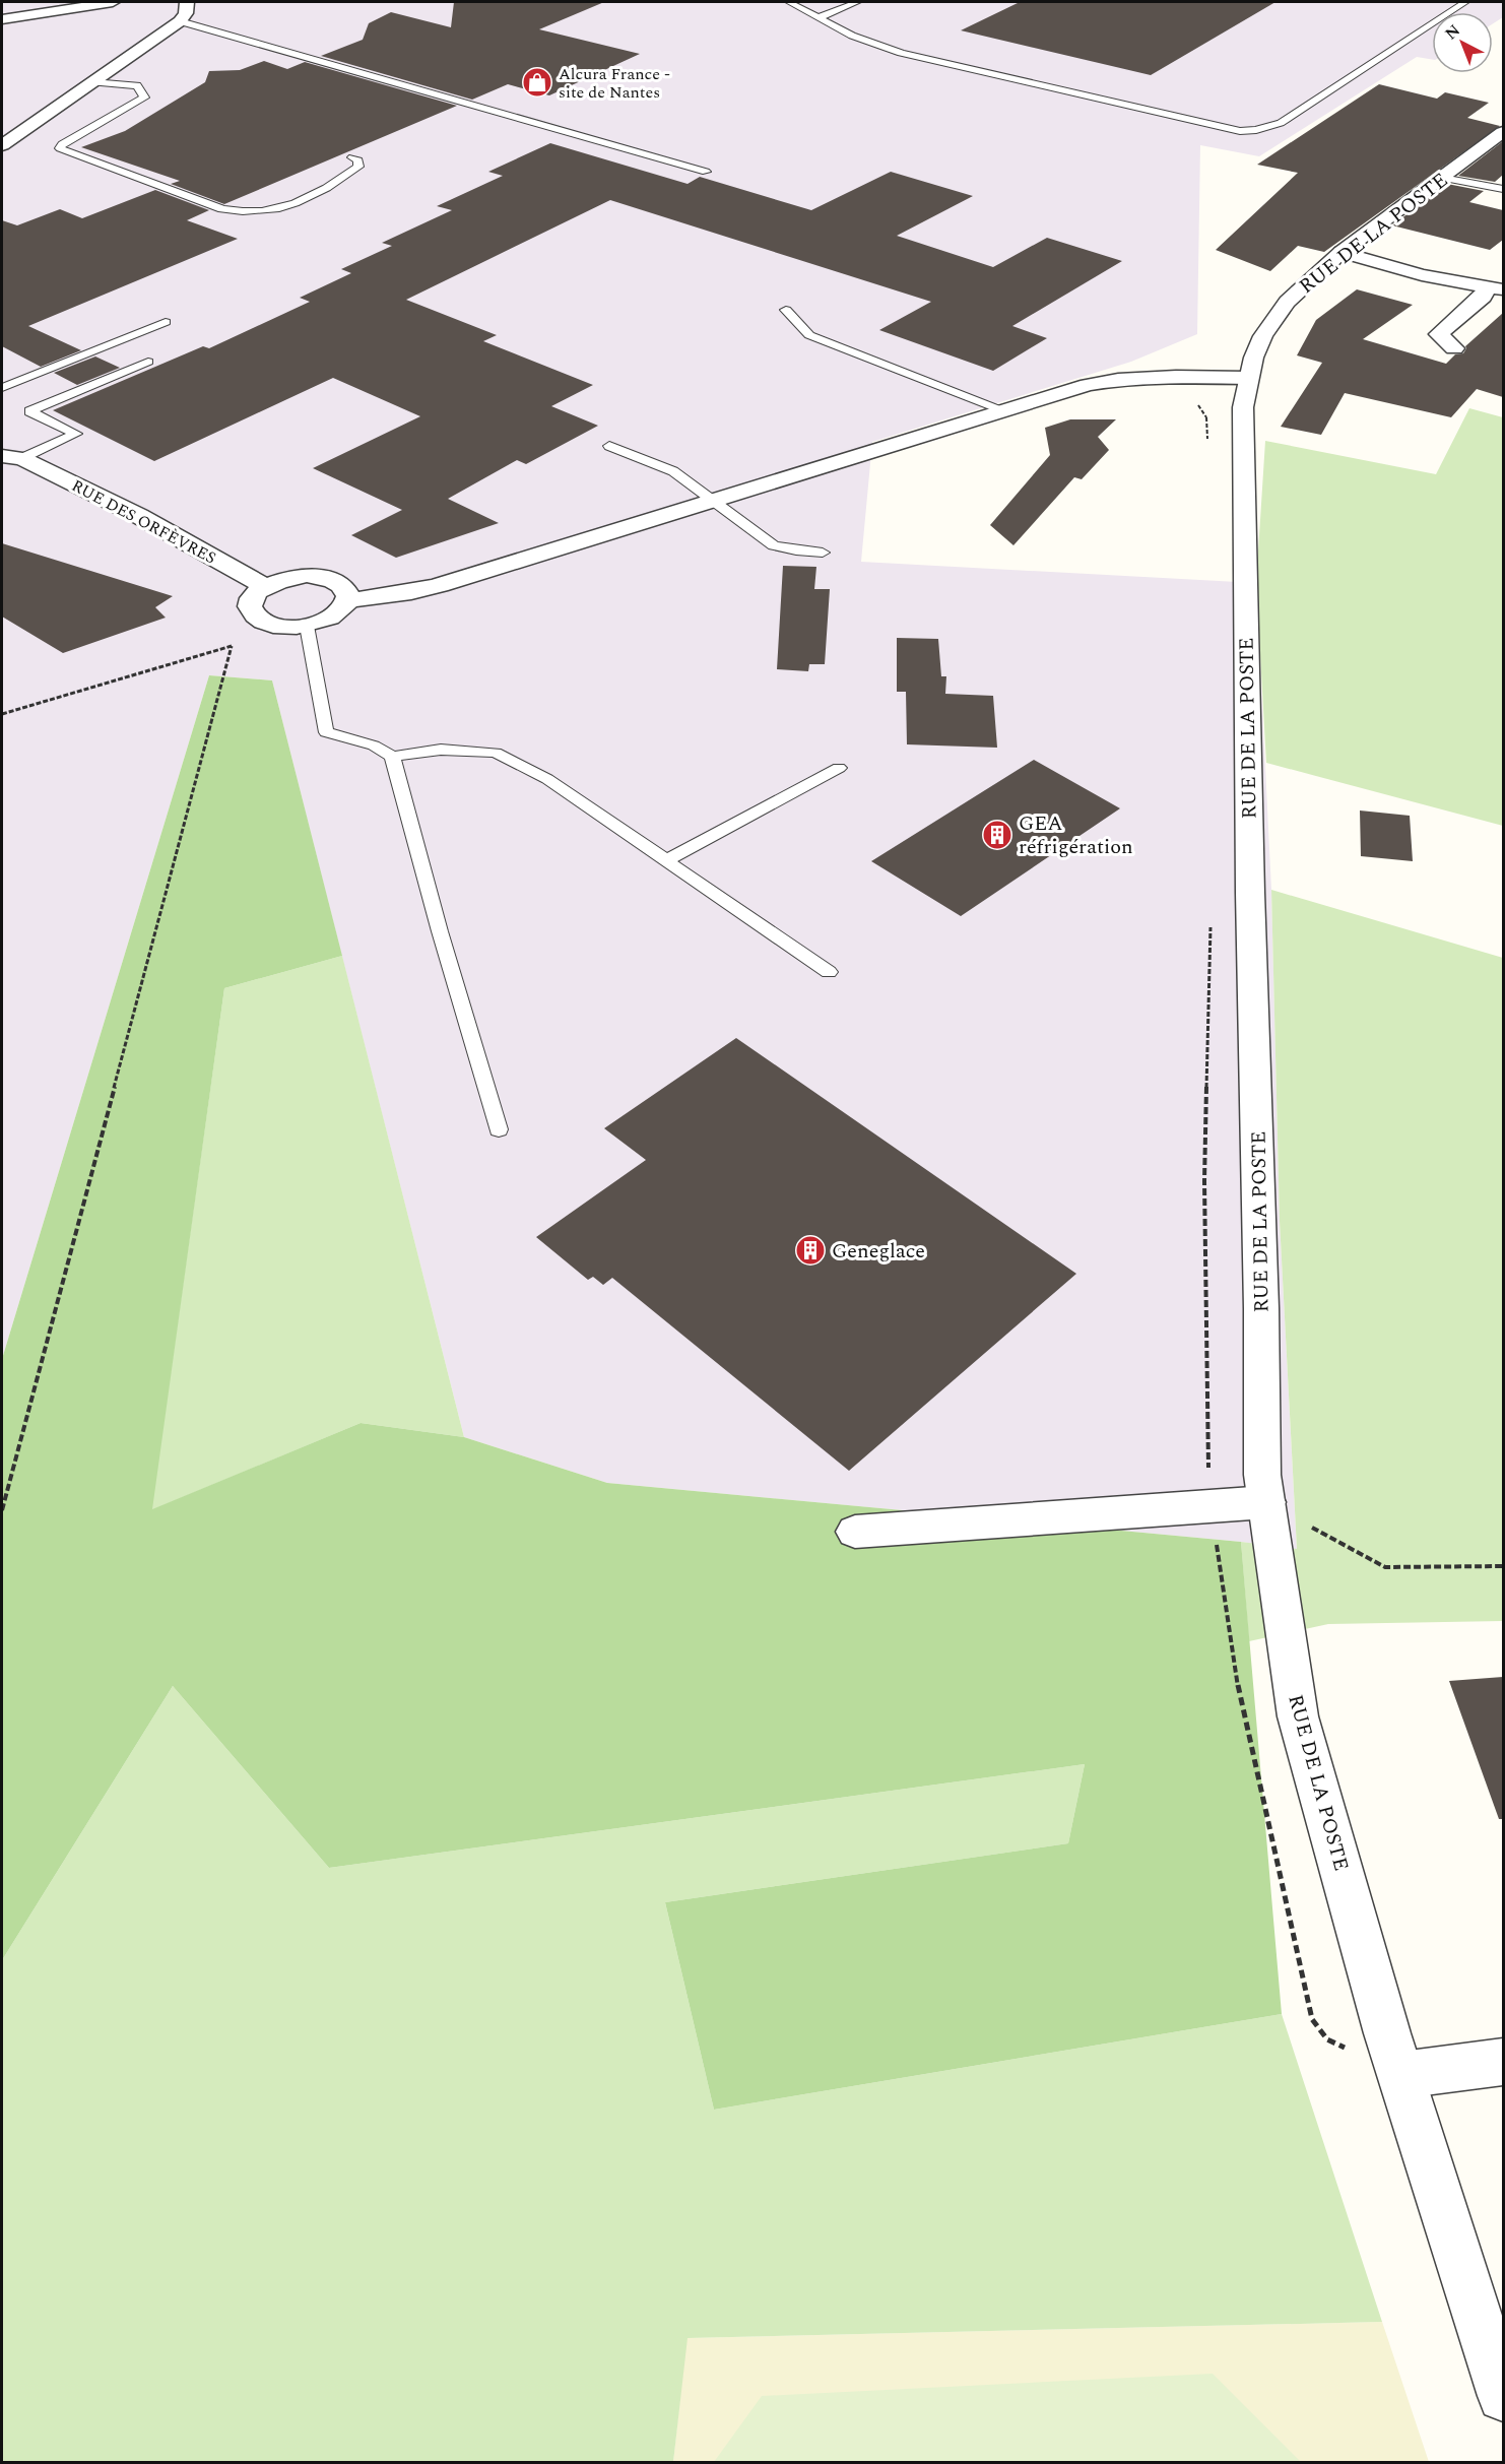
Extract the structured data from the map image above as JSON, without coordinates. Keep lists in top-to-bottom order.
{
  "streets": {
    "street": ["RUE DE LA POSTE", "RUE DES ORFÈVRES"]
  },
  "places": {
    "shop": ["Alcura France - site de Nantes"],
    "building": ["GEA réfrigération", "Geneglace"]
  },
  "north": "top left"
}
